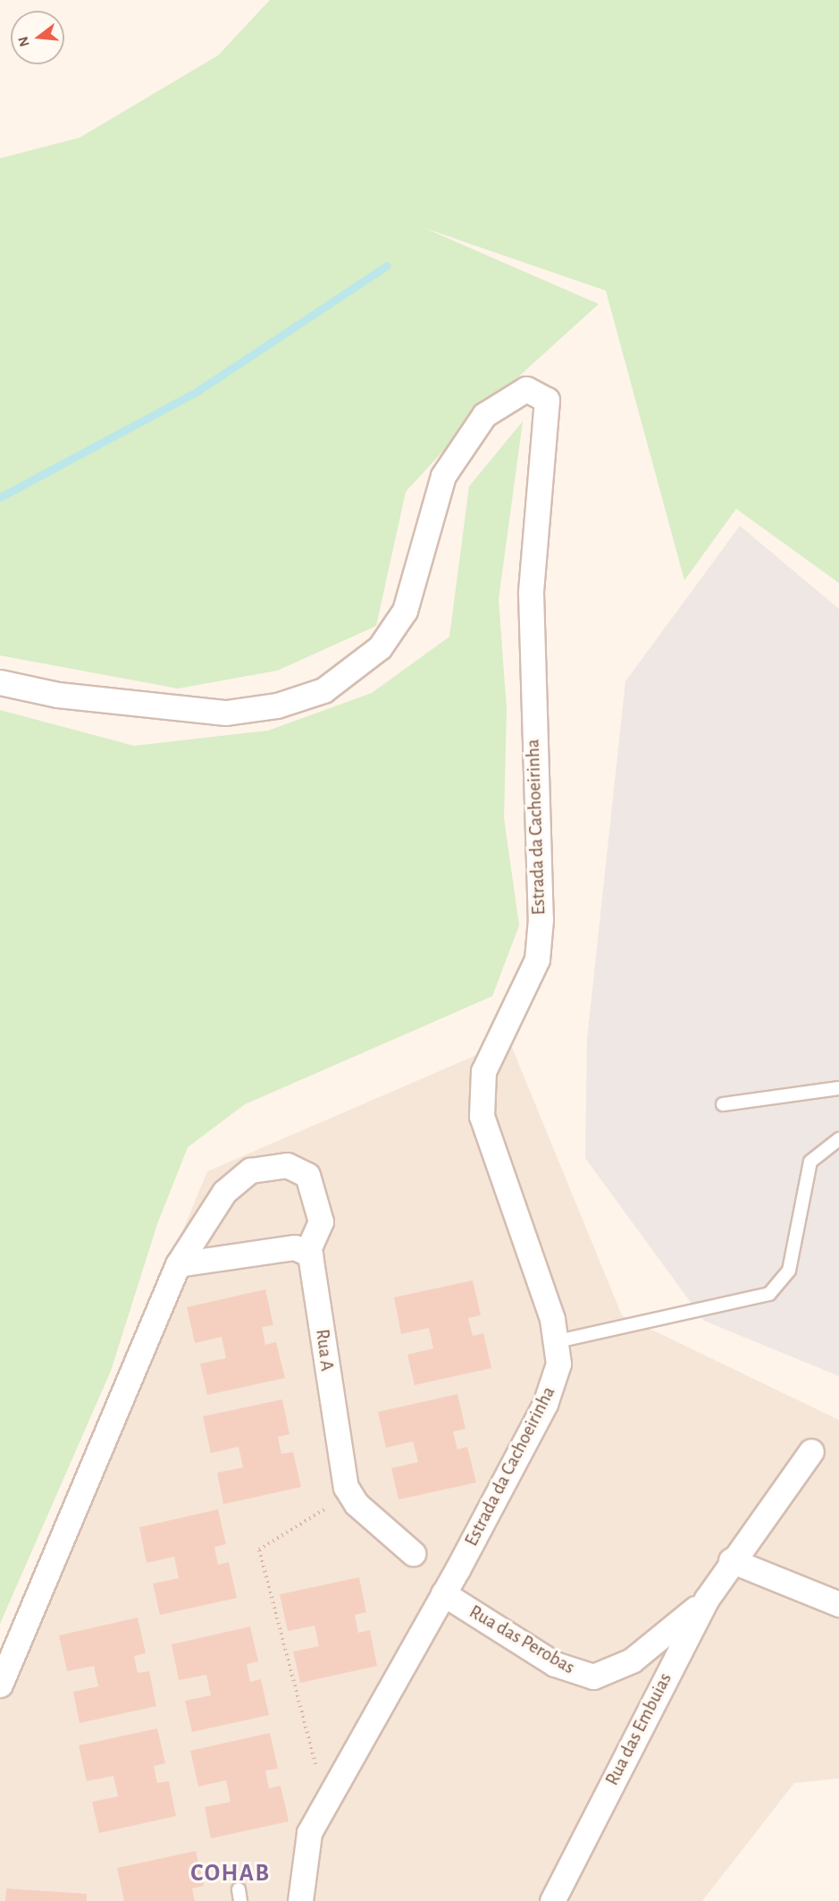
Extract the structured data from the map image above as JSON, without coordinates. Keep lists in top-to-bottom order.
{
  "streets": {
    "street": [
      "Estrada da Cachoeirinha",
      "Rua A",
      "Rua das Perobas",
      "Rua das Embuias"
    ]
  },
  "crossings": [
    ["Estrada da Cachoeirinha", "Rua das Perobas"],
    ["Rua das Perobas", "Rua das Embuias"]
  ],
  "districts": ["COHAB"],
  "north": "left"
}
